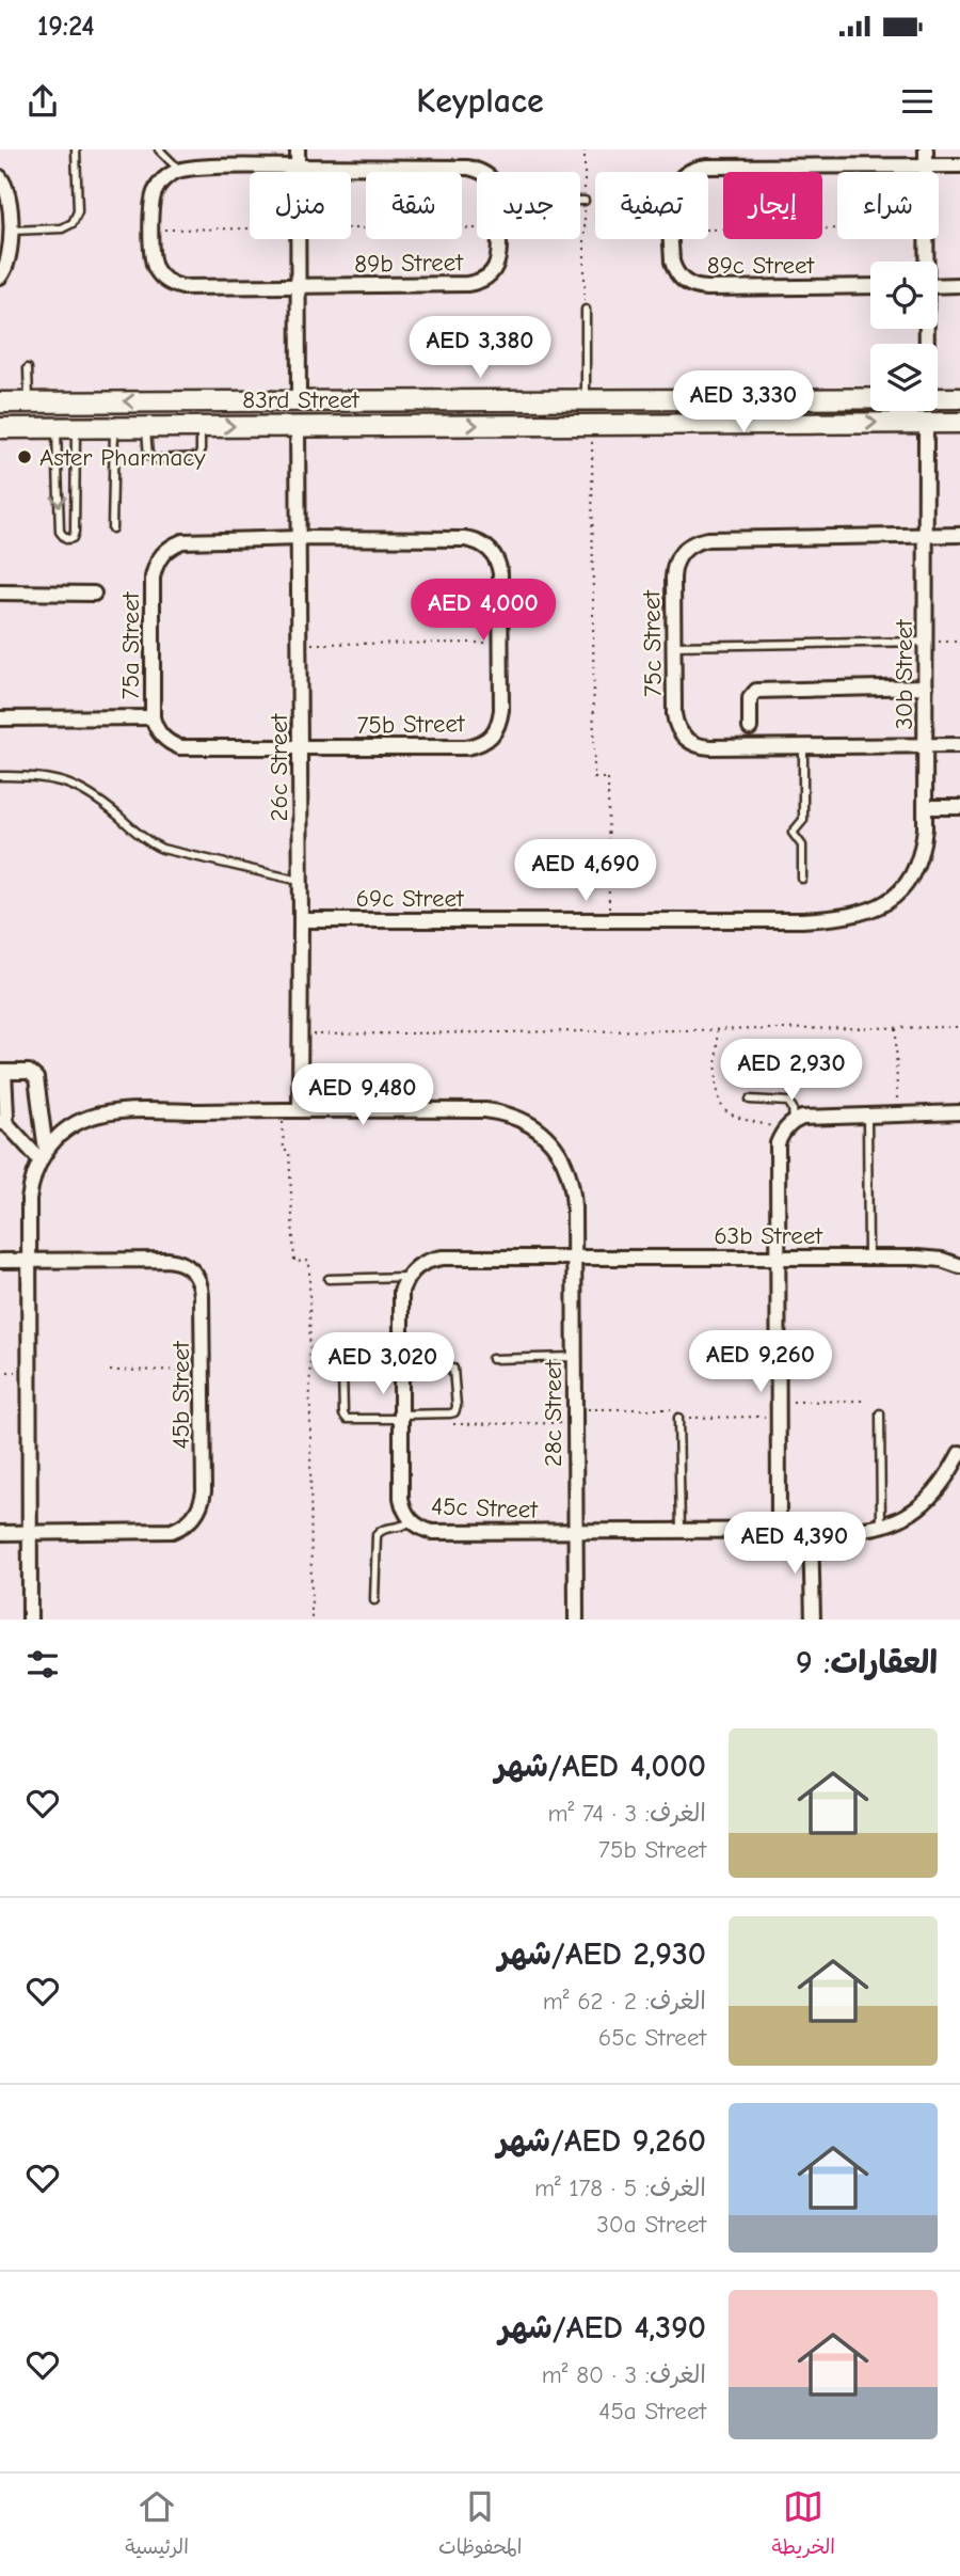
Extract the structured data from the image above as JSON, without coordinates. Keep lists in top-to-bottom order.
{
  "streets": {
    "street": [
      "89b Street",
      "89c Street",
      "83rd Street",
      "75c Street",
      "75a Street",
      "30b Street",
      "75b Street",
      "26c Street",
      "69c Street",
      "63b Street",
      "45b Street",
      "28c Street",
      "45c Street"
    ]
  },
  "crossings": [
    ["83rd Street", "30b Street"],
    ["83rd Street", "26c Street"],
    ["75c Street", "30b Street"],
    ["75a Street", "75b Street"],
    ["75a Street", "26c Street"],
    ["30b Street", "69c Street"],
    ["75b Street", "26c Street"],
    ["26c Street", "69c Street"],
    ["26c Street", "28c Street"],
    ["63b Street", "28c Street"],
    ["28c Street", "45c Street"]
  ],
  "places": ["Aster Pharmacy"],
  "page": {
    "status": "19:24",
    "header": "Keyplace",
    "chip": [
      "شراء",
      "إيجار",
      "تصفية",
      "جديد",
      "شقة",
      "منزل"
    ],
    "price": [
      "AED 3,380",
      "AED 3,330",
      "AED 4,000",
      "AED 4,690",
      "AED 2,930",
      "AED 9,480",
      "AED 9,260",
      "AED 3,020",
      "AED 4,390"
    ],
    "heading": "العقارات: 9",
    "list": [
      {
        "name": "AED 4,000/شهر",
        "note": "الغرف: 3 · 74 m² · 75b Street"
      },
      {
        "name": "AED 2,930/شهر",
        "note": "الغرف: 2 · 62 m² · 65c Street"
      },
      {
        "name": "AED 9,260/شهر",
        "note": "الغرف: 5 · 178 m² · 30a Street"
      },
      {
        "name": "AED 4,390/شهر",
        "note": "الغرف: 3 · 80 m² · 45a Street"
      }
    ],
    "tabs": ["الخريطة", "المحفوظات", "الرئيسية"]
  }
}
